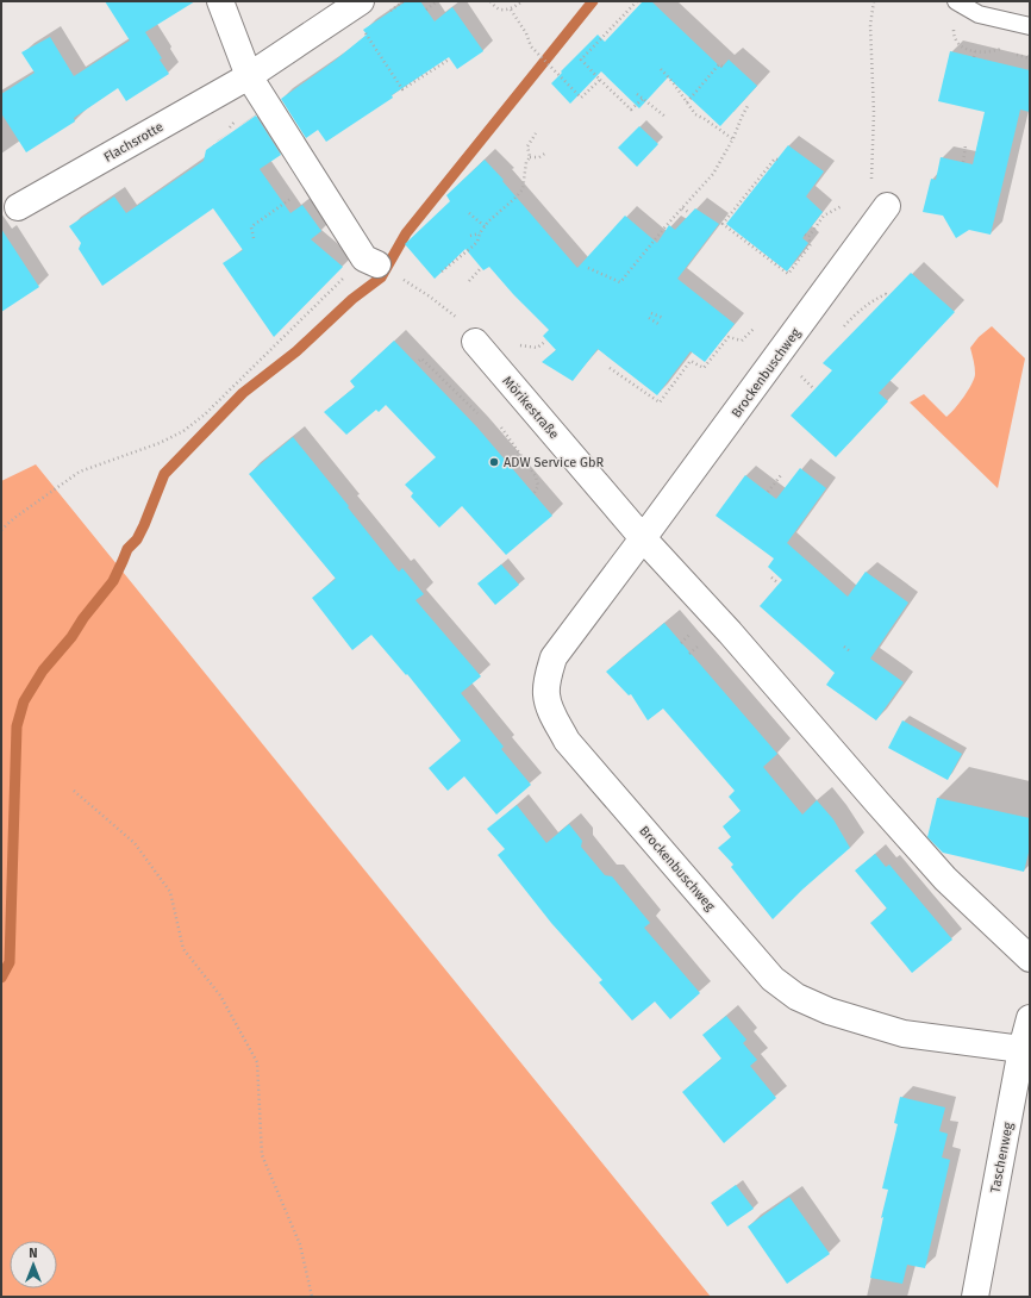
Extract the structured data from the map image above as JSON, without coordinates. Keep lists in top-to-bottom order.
{
  "streets": {
    "street": [
      "Flachsrotte",
      "Brockenbuschweg",
      "Mörikestraße",
      "Taschenweg"
    ]
  },
  "crossings": [
    ["Brockenbuschweg", "Mörikestraße"],
    ["Brockenbuschweg", "Taschenweg"]
  ],
  "places": ["ADW Service GbR"],
  "north": "top"
}
